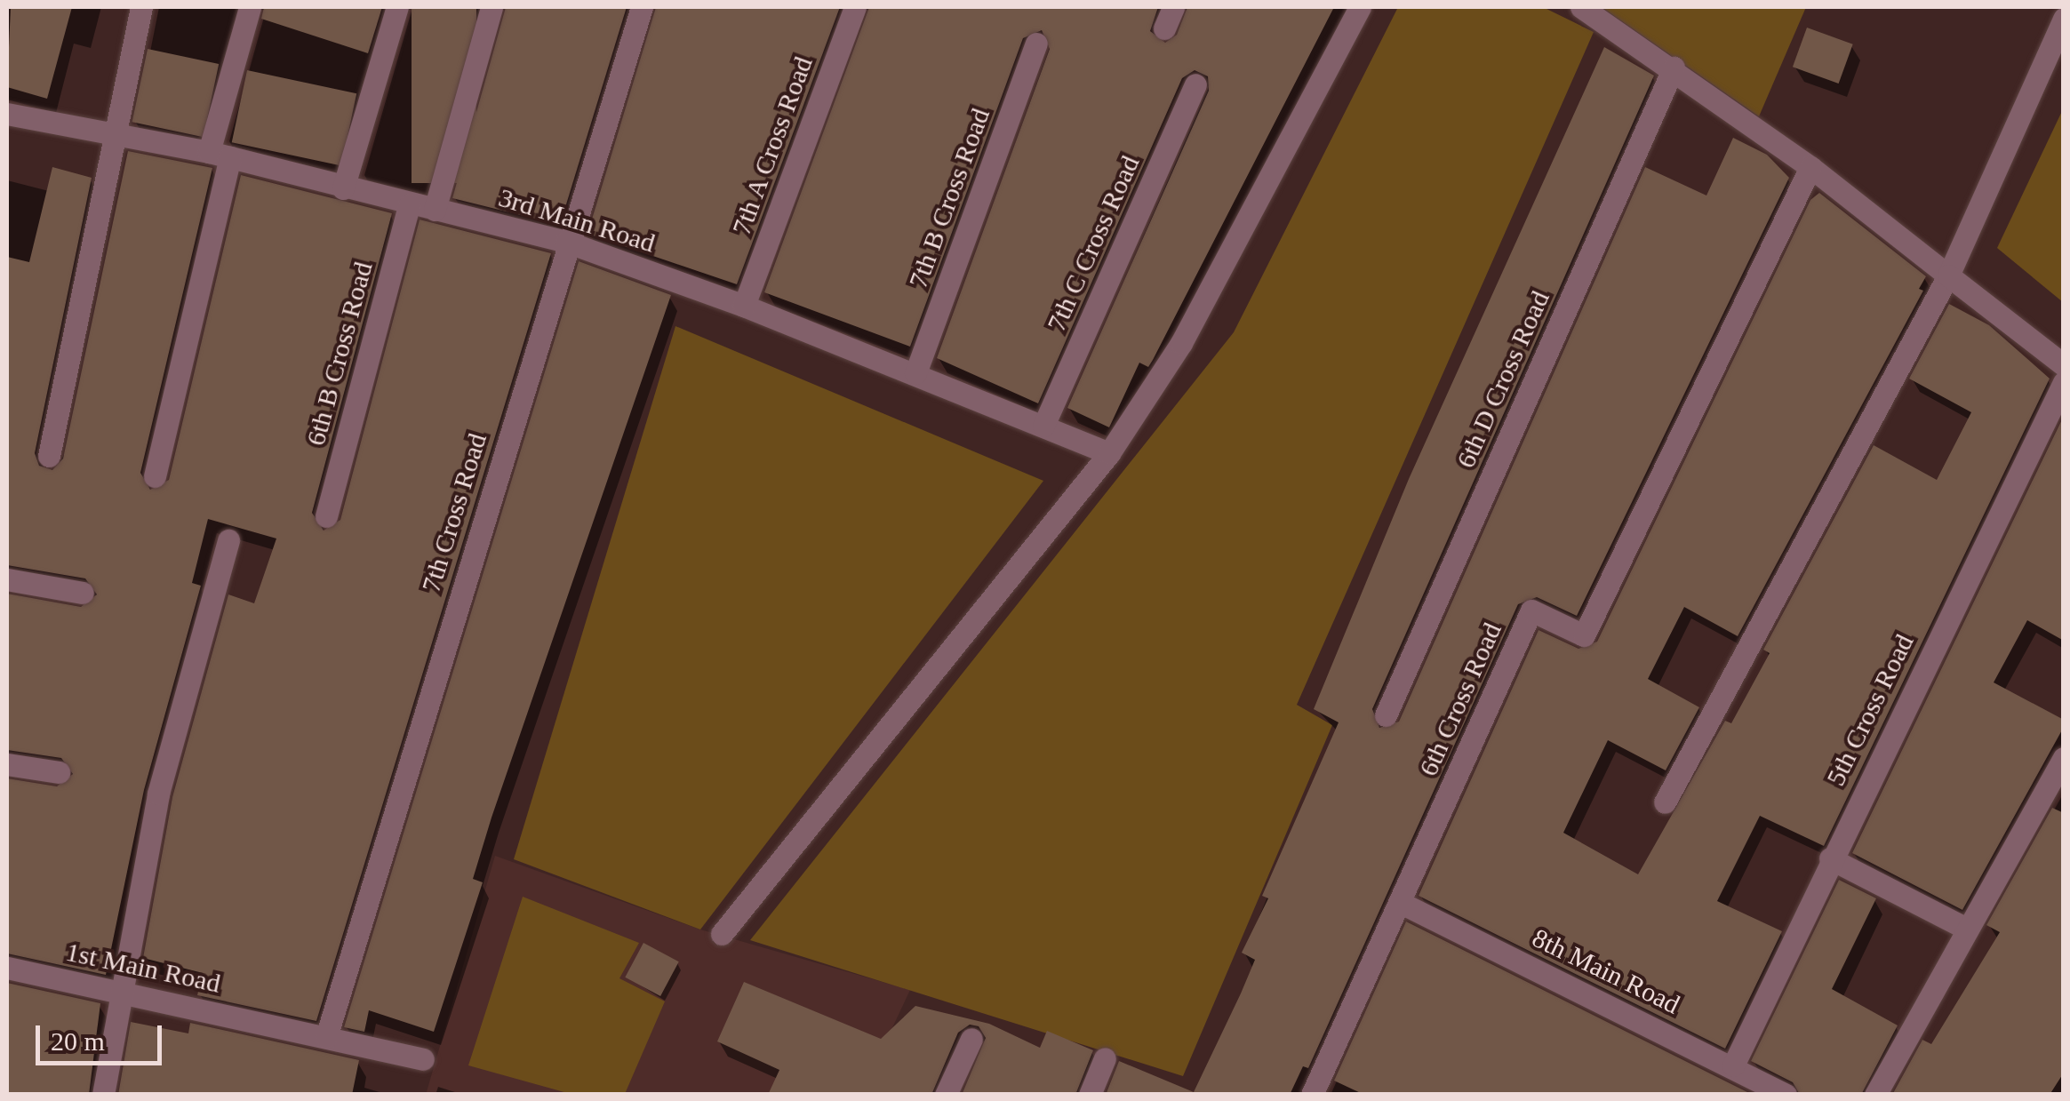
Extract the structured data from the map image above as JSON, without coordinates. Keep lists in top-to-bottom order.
{
  "streets": {
    "street": [
      "7th A Cross Road",
      "7th B Cross Road",
      "3rd Main Road",
      "7th C Cross Road",
      "6th B Cross Road",
      "6th D Cross Road",
      "7th Cross Road",
      "6th Cross Road",
      "5th Cross Road",
      "1st Main Road",
      "8th Main Road"
    ]
  },
  "crossings": [
    ["7th A Cross Road", "3rd Main Road"],
    ["7th B Cross Road", "3rd Main Road"],
    ["3rd Main Road", "7th C Cross Road"],
    ["3rd Main Road", "6th B Cross Road"],
    ["3rd Main Road", "7th Cross Road"],
    ["7th Cross Road", "1st Main Road"],
    ["6th Cross Road", "8th Main Road"],
    ["5th Cross Road", "8th Main Road"]
  ],
  "scale_bar": "20 m"
}
